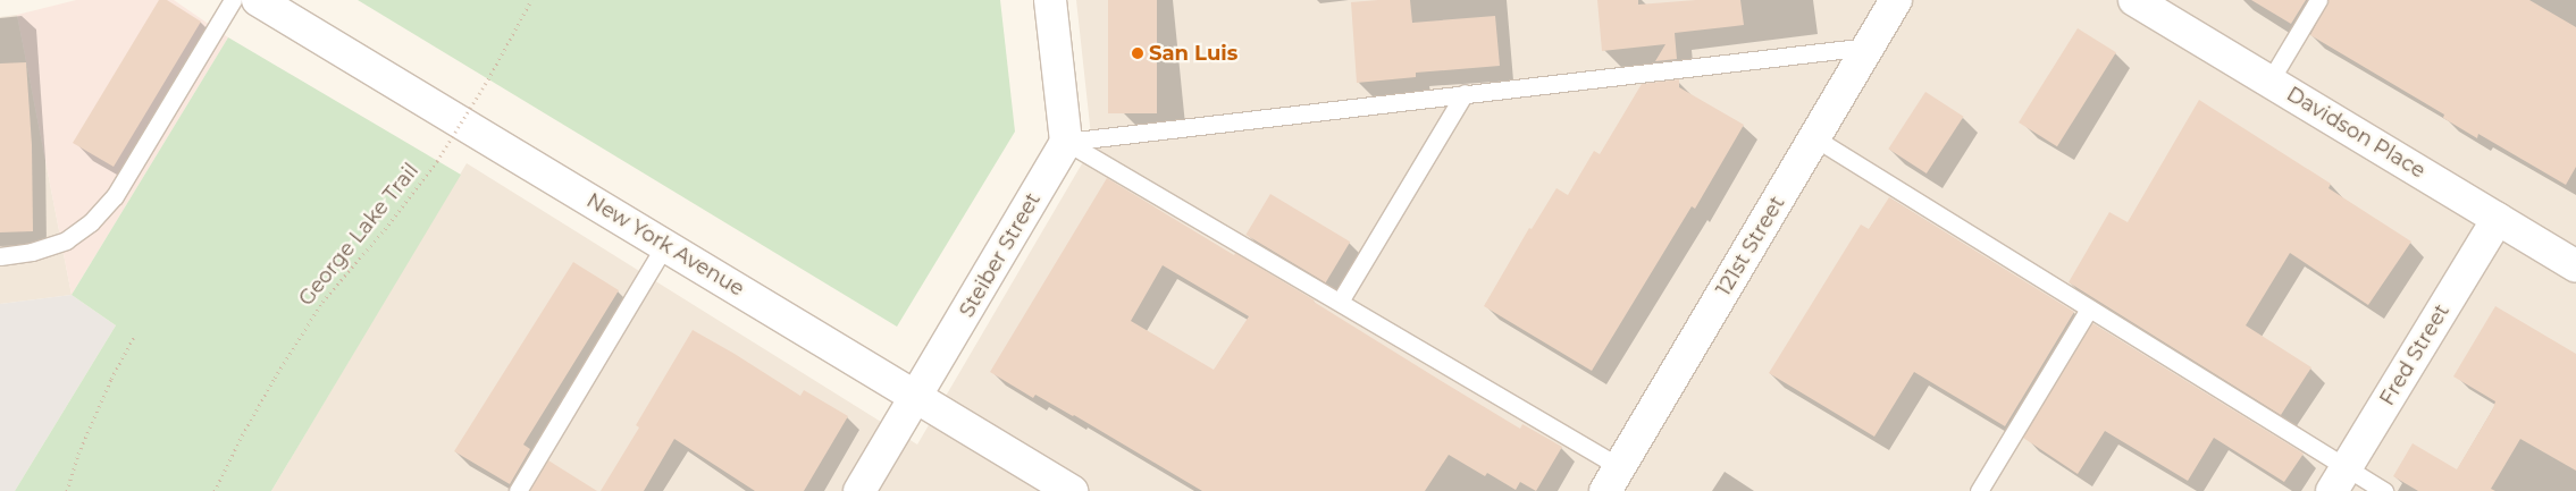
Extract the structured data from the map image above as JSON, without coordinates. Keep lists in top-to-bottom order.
{
  "streets": {
    "street": [
      "Davidson Place",
      "New York Avenue",
      "121st Street",
      "Steiber Street",
      "Fred Street"
    ],
    "path": ["George Lake Trail"]
  },
  "crossings": [
    ["Davidson Place", "Fred Street"],
    ["New York Avenue", "Steiber Street"]
  ],
  "places": ["San Luis"]
}
